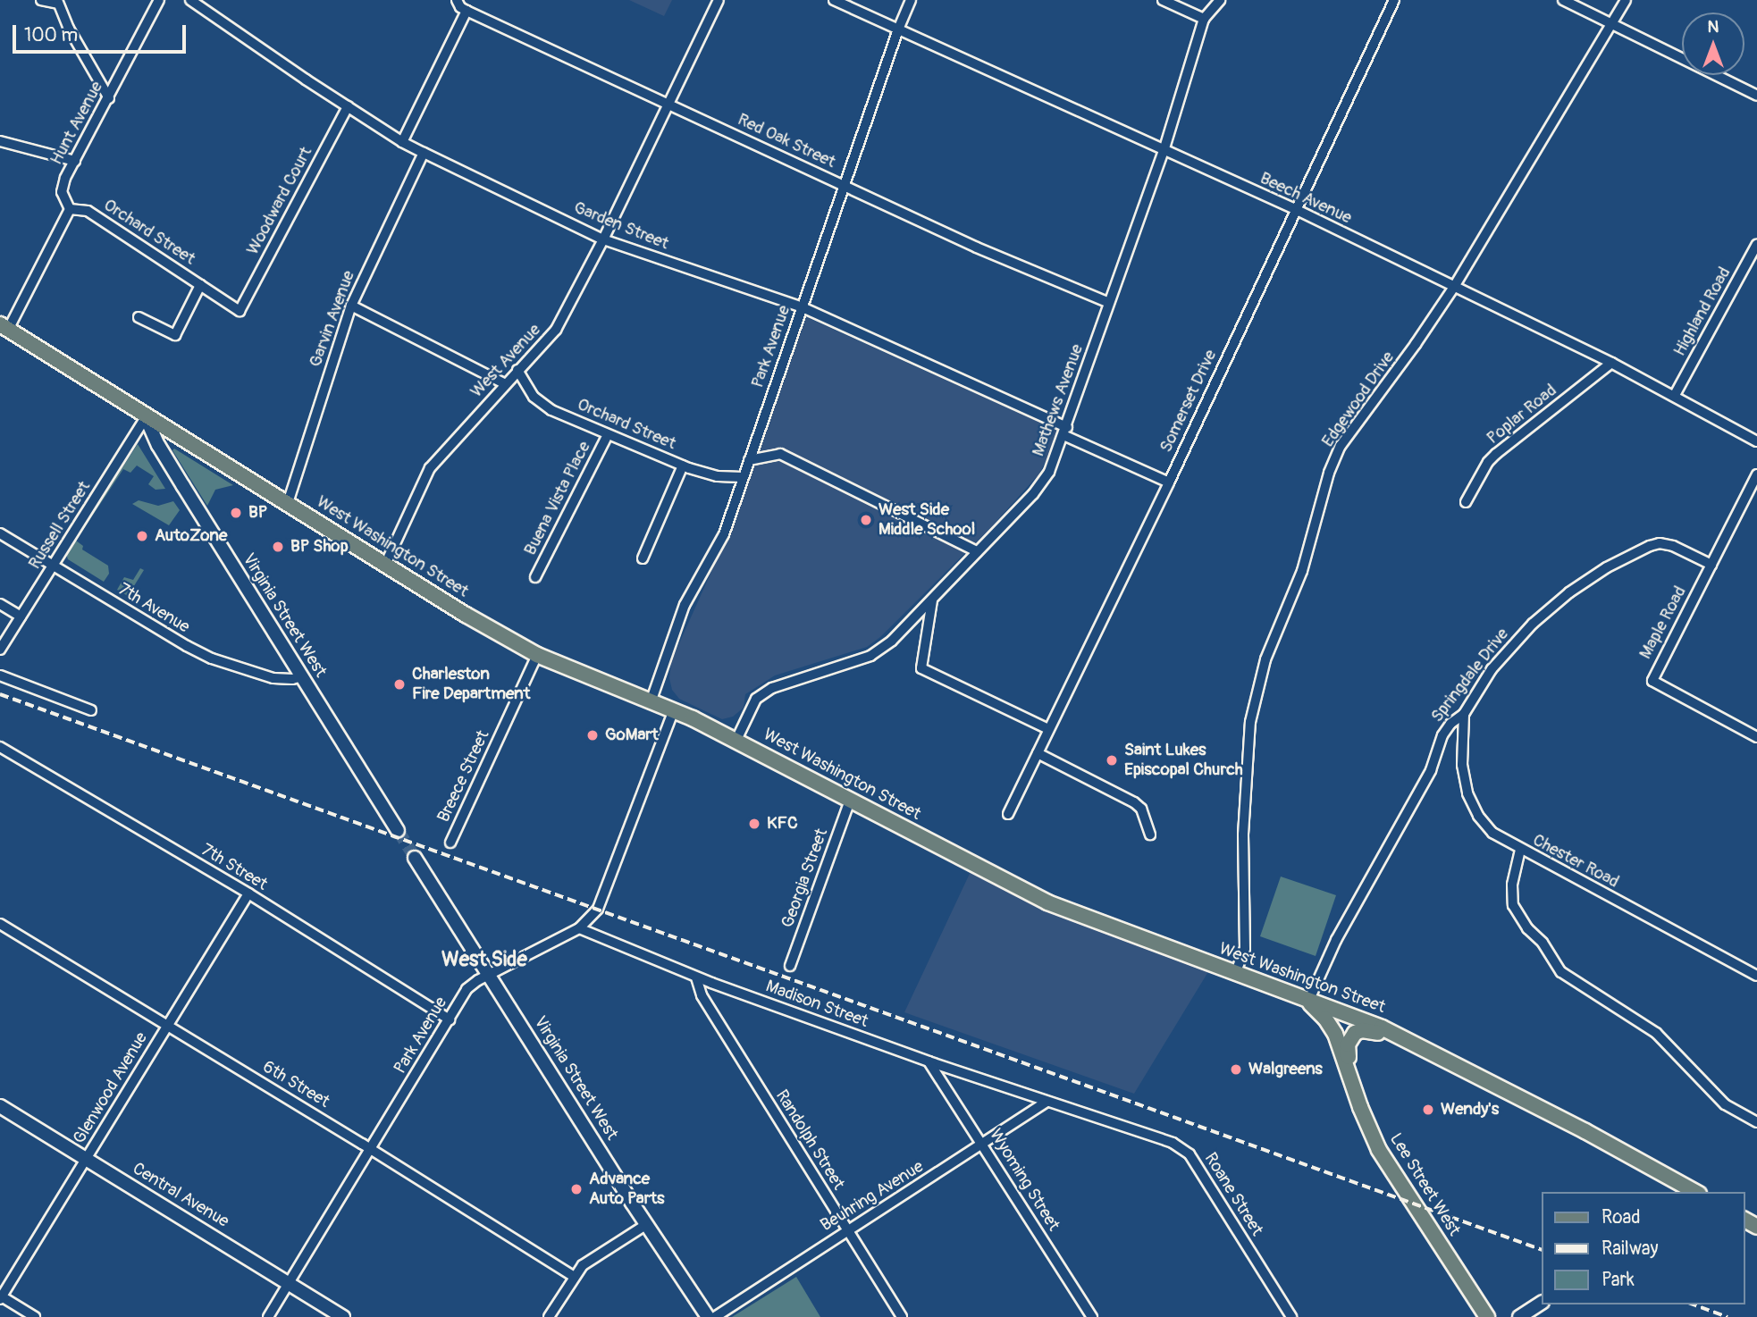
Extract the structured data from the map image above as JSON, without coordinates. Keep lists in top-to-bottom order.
{
  "streets": {
    "main road": [
      "West Washington Street",
      "Virginia Street West",
      "Lee Street West",
      "Central Avenue"
    ],
    "street": [
      "Hunt Avenue",
      "Red Oak Street",
      "Beech Avenue",
      "Woodward Court",
      "Garden Street",
      "Orchard Street",
      "Highland Road",
      "Garvin Avenue",
      "Park Avenue",
      "West Avenue",
      "Edgewood Drive",
      "Mathews Avenue",
      "Somerset Drive",
      "Poplar Road",
      "Buena Vista Place",
      "Russell Street",
      "7th Avenue",
      "Maple Road",
      "Springdale Drive",
      "Breece Street",
      "Chester Road",
      "7th Street",
      "Georgia Street",
      "Madison Street",
      "6th Street",
      "Glenwood Avenue",
      "Randolph Street",
      "Wyoming Street",
      "Roane Street",
      "Beuhring Avenue"
    ]
  },
  "crossings": [
    ["Hunt Avenue", "Orchard Street"],
    ["Red Oak Street", "Park Avenue"],
    ["Red Oak Street", "West Avenue"],
    ["Red Oak Street", "Mathews Avenue"],
    ["Beech Avenue", "Highland Road"],
    ["Beech Avenue", "Park Avenue"],
    ["Beech Avenue", "Edgewood Drive"],
    ["Beech Avenue", "Mathews Avenue"],
    ["Beech Avenue", "Somerset Drive"],
    ["Beech Avenue", "Poplar Road"],
    ["Woodward Court", "Garden Street"],
    ["Woodward Court", "Orchard Street"],
    ["Garden Street", "Garvin Avenue"],
    ["Garden Street", "Park Avenue"],
    ["Garden Street", "West Avenue"],
    ["Garden Street", "Mathews Avenue"],
    ["Garden Street", "Somerset Drive"],
    ["Orchard Street", "Park Avenue"],
    ["Orchard Street", "West Avenue"],
    ["Orchard Street", "Buena Vista Place"],
    ["Garvin Avenue", "West Washington Street"],
    ["Park Avenue", "West Washington Street"],
    ["Park Avenue", "Virginia Street West"],
    ["Park Avenue", "7th Street"],
    ["Park Avenue", "Madison Street"],
    ["Park Avenue", "6th Street"],
    ["Park Avenue", "Central Avenue"],
    ["West Avenue", "West Washington Street"],
    ["Edgewood Drive", "West Washington Street"],
    ["Mathews Avenue", "West Washington Street"],
    ["Russell Street", "West Washington Street"],
    ["Russell Street", "7th Avenue"],
    ["Russell Street", "Virginia Street West"],
    ["West Washington Street", "Virginia Street West"],
    ["West Washington Street", "Springdale Drive"],
    ["West Washington Street", "Breece Street"],
    ["West Washington Street", "Georgia Street"],
    ["West Washington Street", "Lee Street West"],
    ["7th Avenue", "Virginia Street West"],
    ["Maple Road", "Springdale Drive"],
    ["Springdale Drive", "Chester Road"],
    ["Springdale Drive", "Lee Street West"],
    ["7th Street", "Glenwood Avenue"],
    ["Madison Street", "Randolph Street"],
    ["Madison Street", "Wyoming Street"],
    ["Madison Street", "Roane Street"],
    ["Madison Street", "Beuhring Avenue"],
    ["6th Street", "Glenwood Avenue"],
    ["Glenwood Avenue", "Central Avenue"],
    ["Randolph Street", "Beuhring Avenue"],
    ["Wyoming Street", "Beuhring Avenue"],
    ["Roane Street", "Beuhring Avenue"]
  ],
  "districts": ["West Side"],
  "places": [
    "BP",
    "West Side Middle School",
    "AutoZone",
    "BP Shop",
    "Charleston Fire Department",
    "GoMart",
    "Saint Lukes Episcopal Church",
    "KFC",
    "Walgreens",
    "Wendy's",
    "Advance Auto Parts"
  ],
  "legend": ["Road", "Railway", "Park"],
  "scale_bar": "100 m",
  "north": "top"
}
